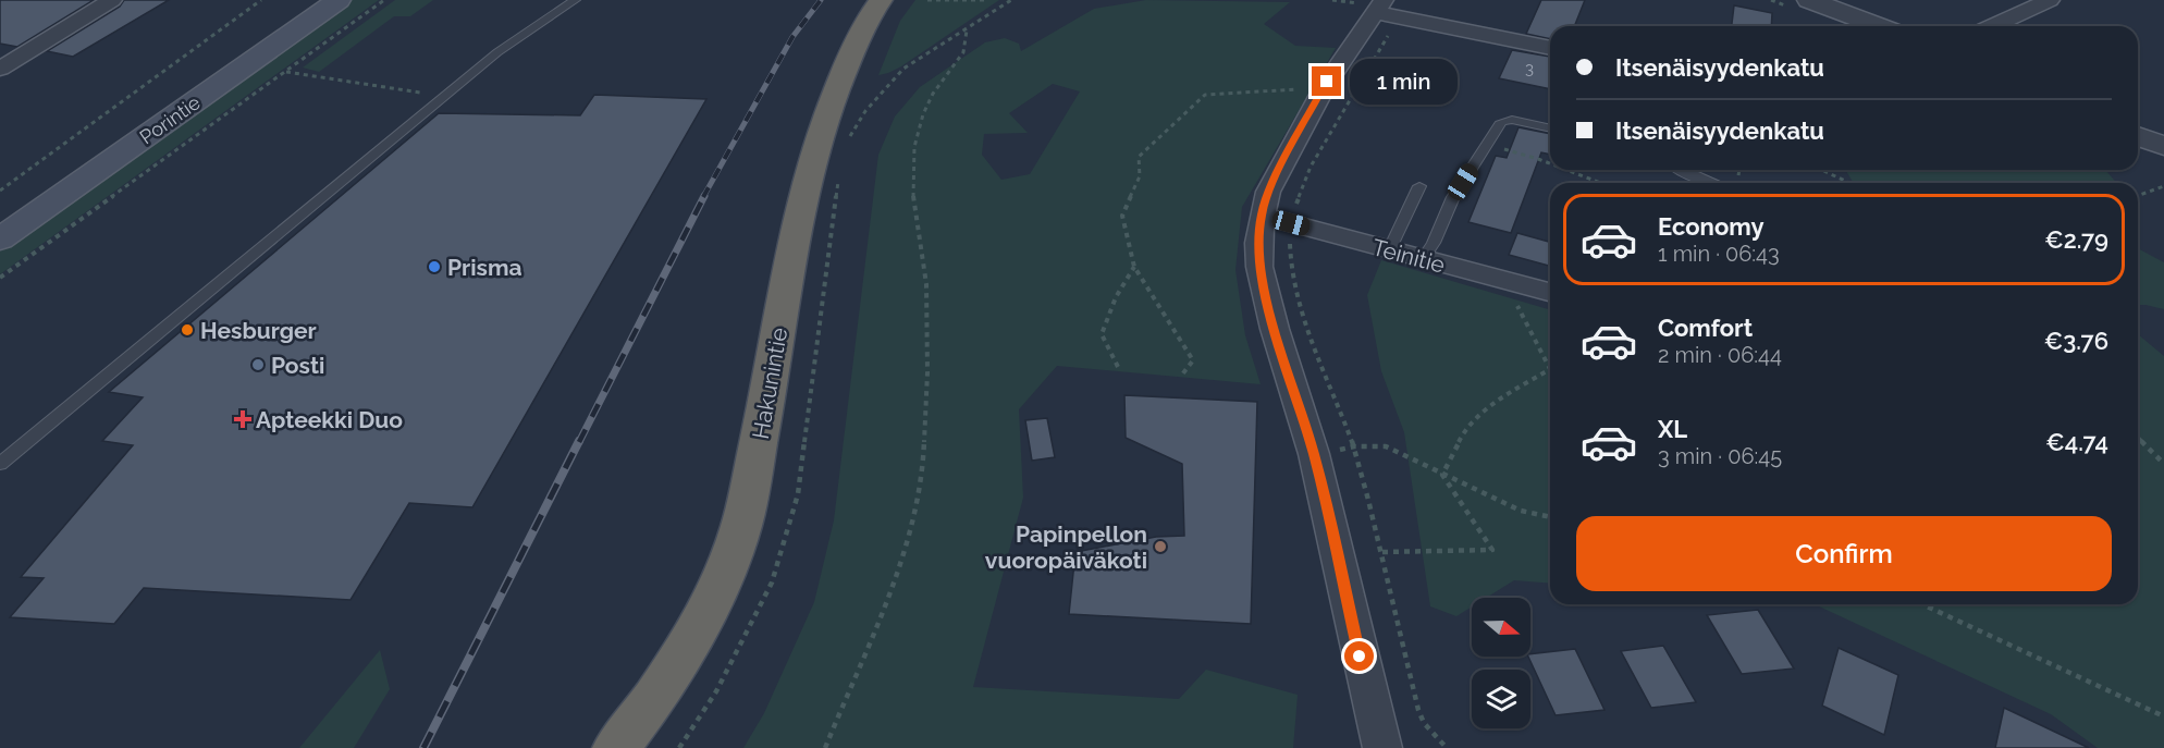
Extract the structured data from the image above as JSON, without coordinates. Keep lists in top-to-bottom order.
{
  "streets": {
    "highway": ["Hakunintie"],
    "main road": ["Porintie"],
    "street": ["Teinitie"]
  },
  "places": {
    "other": [
      "Prisma",
      "Hesburger",
      "Posti",
      "Papinpellon vuoropäiväkoti"
    ],
    "health": ["Apteekki Duo"]
  },
  "house_numbers": ["3"],
  "north": "right",
  "page": {
    "banner": ["Itsenäisyydenkatu", "Itsenäisyydenkatu"],
    "bubble": "1 min",
    "list": [
      {
        "name": "Economy",
        "note": "1 min · 06:43",
        "value": "€2.79"
      },
      {
        "name": "Comfort",
        "note": "2 min · 06:44",
        "value": "€3.76"
      },
      {
        "name": "XL",
        "note": "3 min · 06:45",
        "value": "€4.74"
      }
    ],
    "buttons": "Confirm"
  }
}
